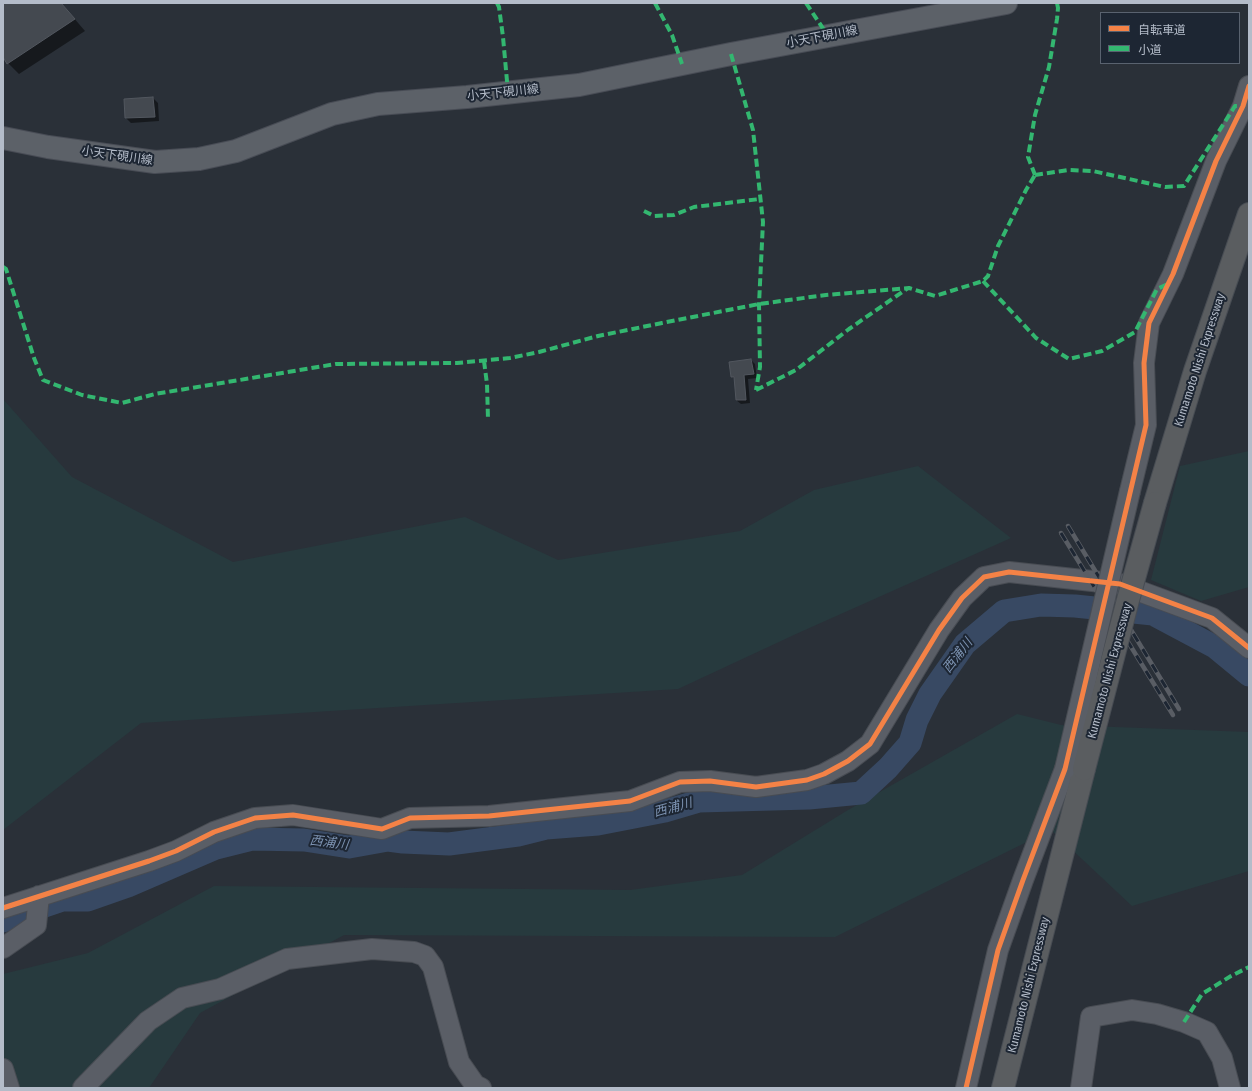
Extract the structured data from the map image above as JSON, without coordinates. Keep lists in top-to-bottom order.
{
  "streets": {
    "highway": ["Kumamoto Nishi Expressway"],
    "main road": ["小天下硯川線"]
  },
  "water": ["西浦川"],
  "legend": ["自転車道", "小道"]
}
